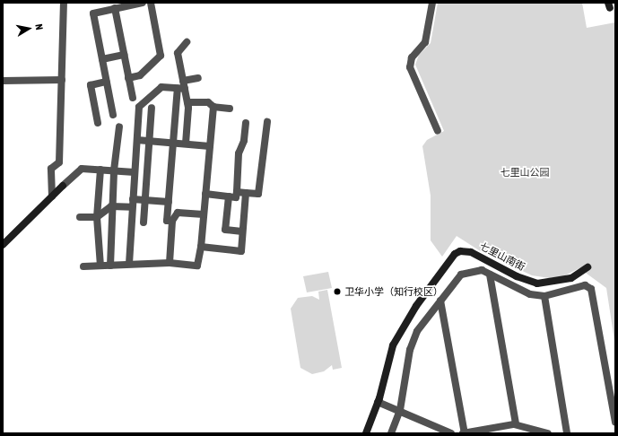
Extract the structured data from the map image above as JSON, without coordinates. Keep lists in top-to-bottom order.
{
  "streets": {
    "street": ["七里山南街"]
  },
  "parks": ["七里山公园"],
  "places": ["卫华小学（知行校区）"],
  "north": "right"
}
